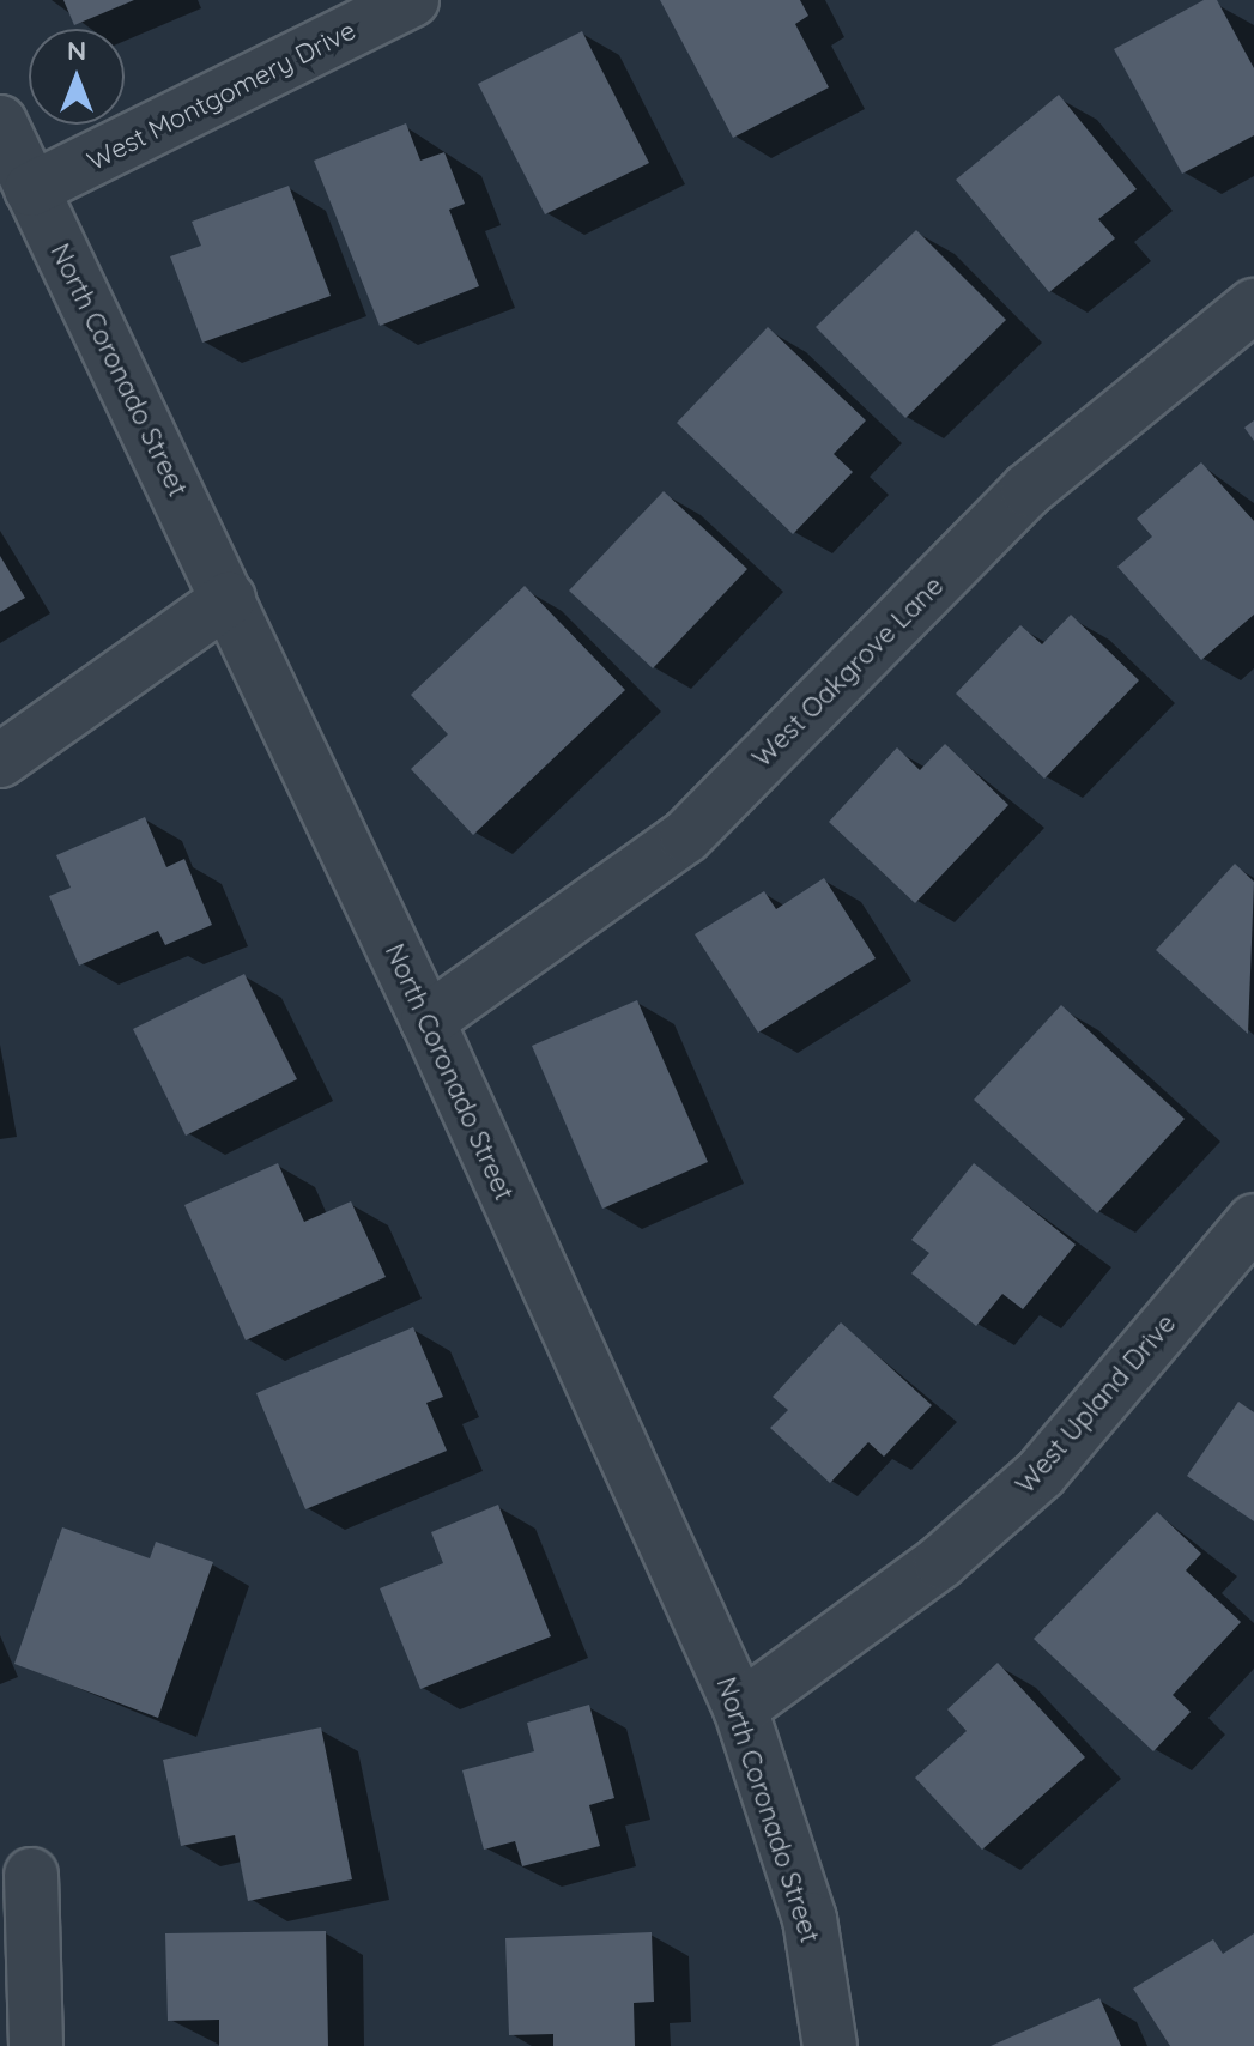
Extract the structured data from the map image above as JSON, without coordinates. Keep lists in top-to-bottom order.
{
  "streets": {
    "street": [
      "West Montgomery Drive",
      "North Coronado Street",
      "West Oakgrove Lane",
      "West Upland Drive"
    ]
  },
  "crossings": [
    ["West Montgomery Drive", "North Coronado Street"],
    ["North Coronado Street", "West Oakgrove Lane"],
    ["North Coronado Street", "West Upland Drive"]
  ],
  "north": "top"
}
